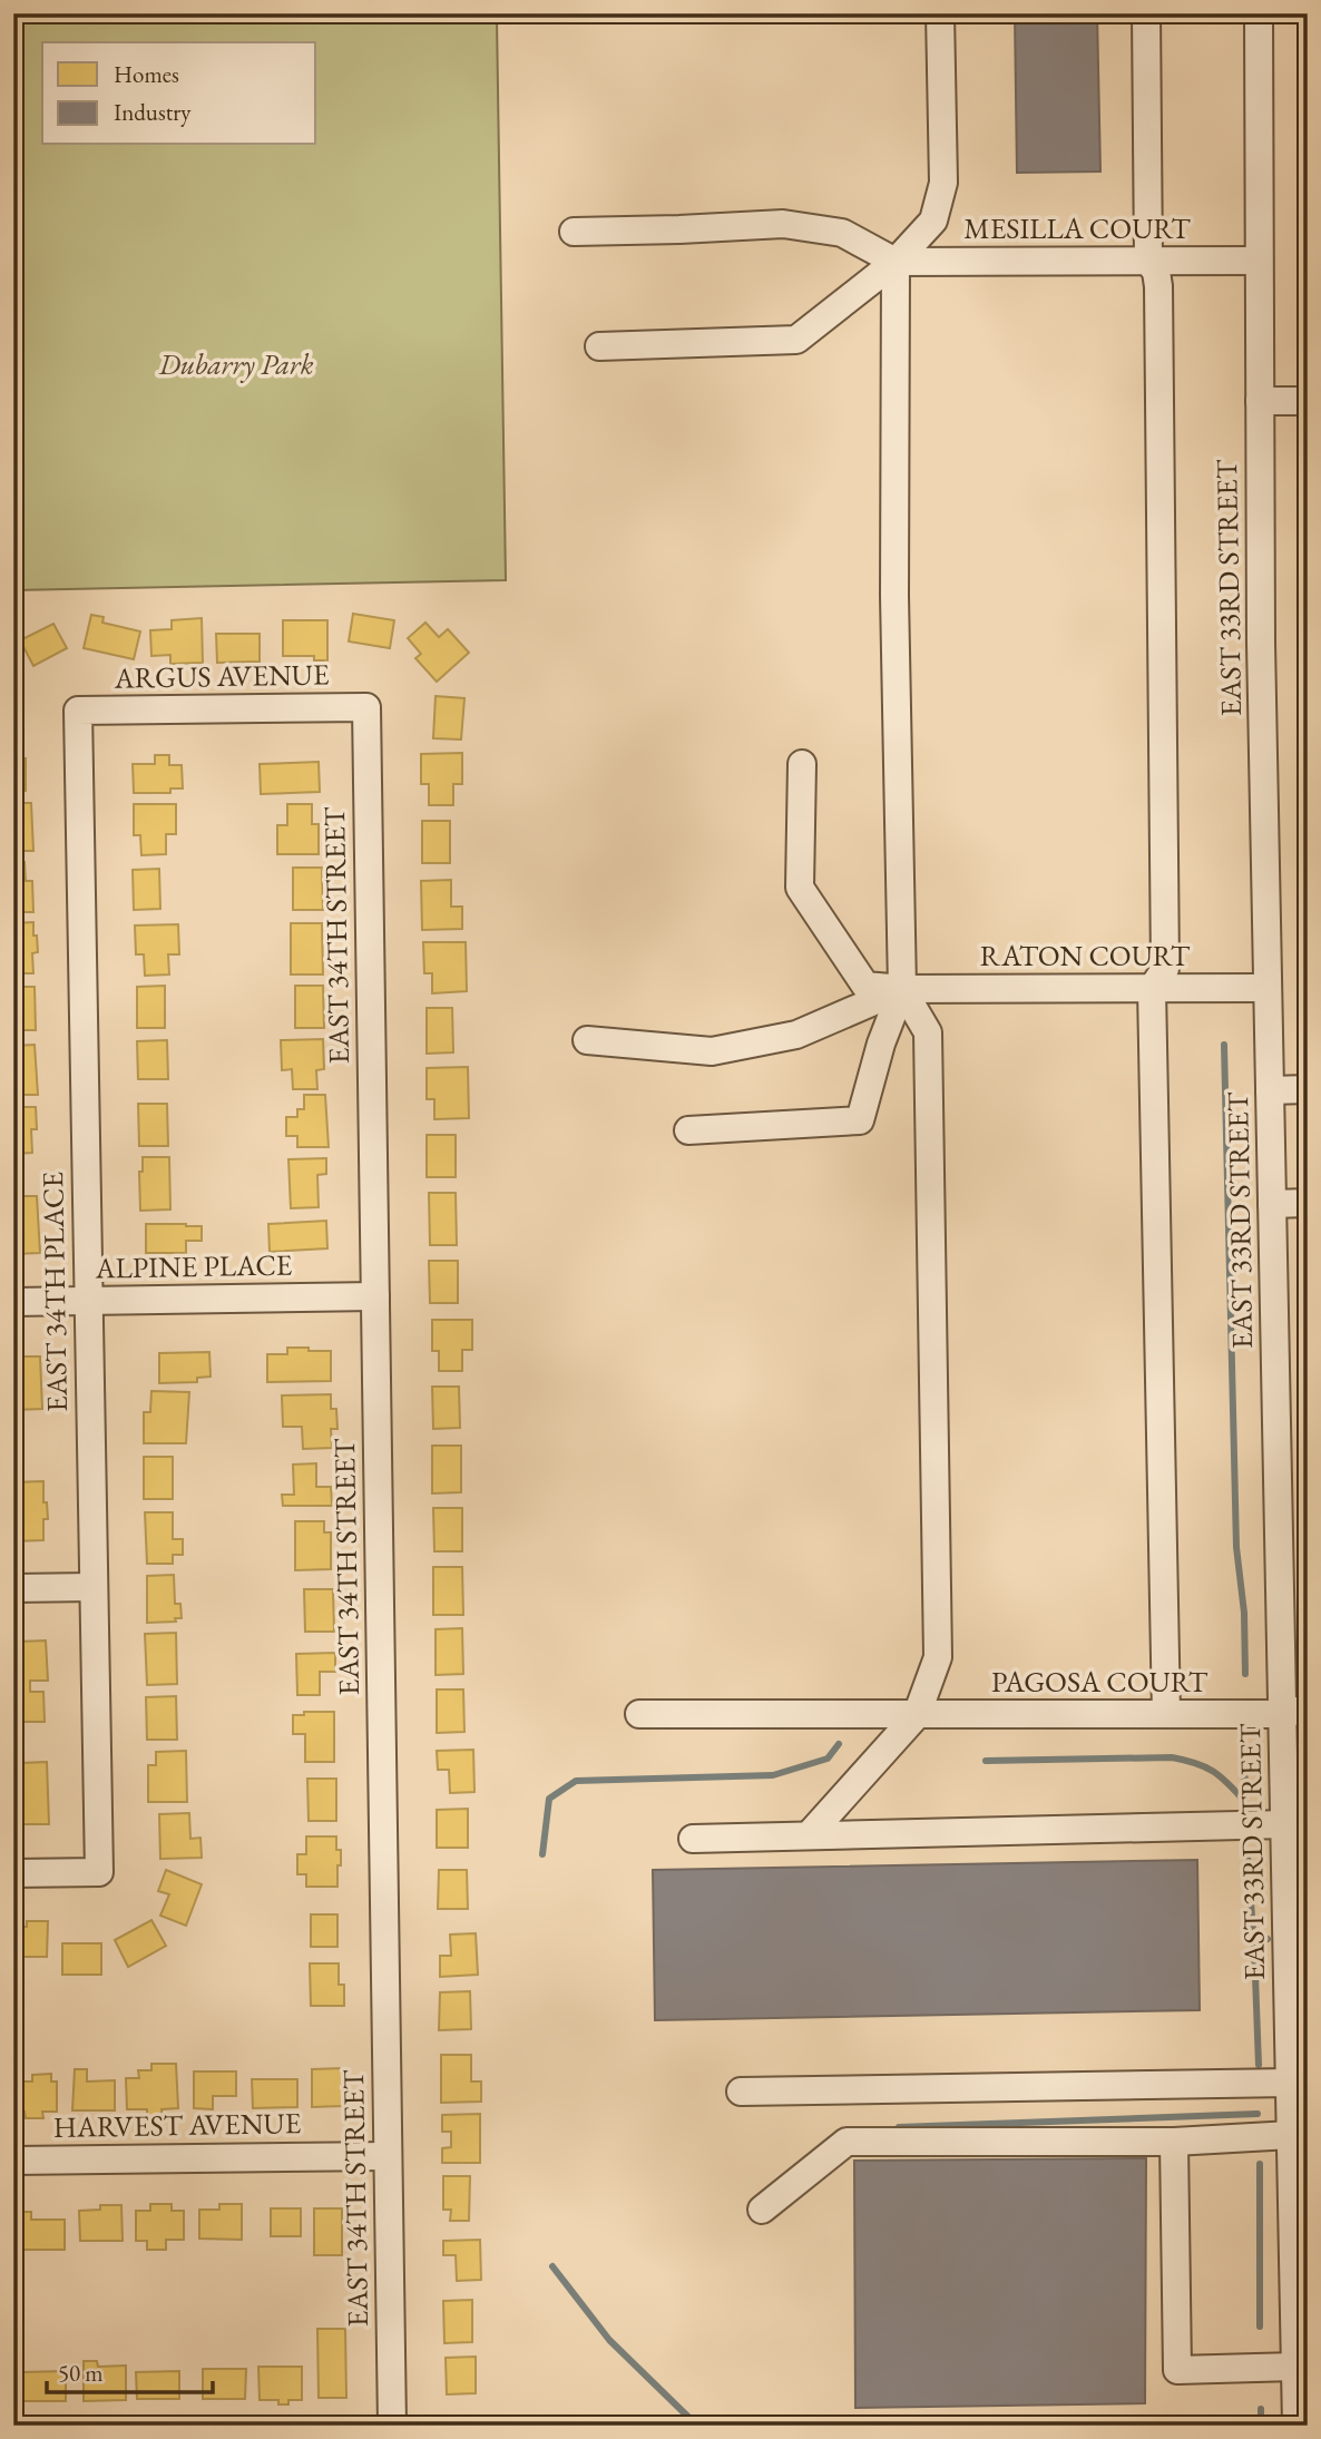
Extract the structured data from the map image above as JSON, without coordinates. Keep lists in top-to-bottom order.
{
  "streets": {
    "street": [
      "MESILLA COURT",
      "EAST 33RD STREET",
      "ARGUS AVENUE",
      "EAST 34TH STREET",
      "RATON COURT",
      "ALPINE PLACE",
      "EAST 34TH PLACE",
      "PAGOSA COURT",
      "HARVEST AVENUE"
    ]
  },
  "crossings": [
    ["MESILLA COURT", "EAST 33RD STREET"],
    ["EAST 33RD STREET", "RATON COURT"],
    ["EAST 33RD STREET", "PAGOSA COURT"],
    ["ARGUS AVENUE", "EAST 34TH STREET"],
    ["ARGUS AVENUE", "EAST 34TH PLACE"],
    ["EAST 34TH STREET", "ALPINE PLACE"],
    ["EAST 34TH STREET", "HARVEST AVENUE"],
    ["ALPINE PLACE", "EAST 34TH PLACE"]
  ],
  "parks": ["Dubarry Park"],
  "legend": ["Homes", "Industry"],
  "scale_bar": "50 m"
}
